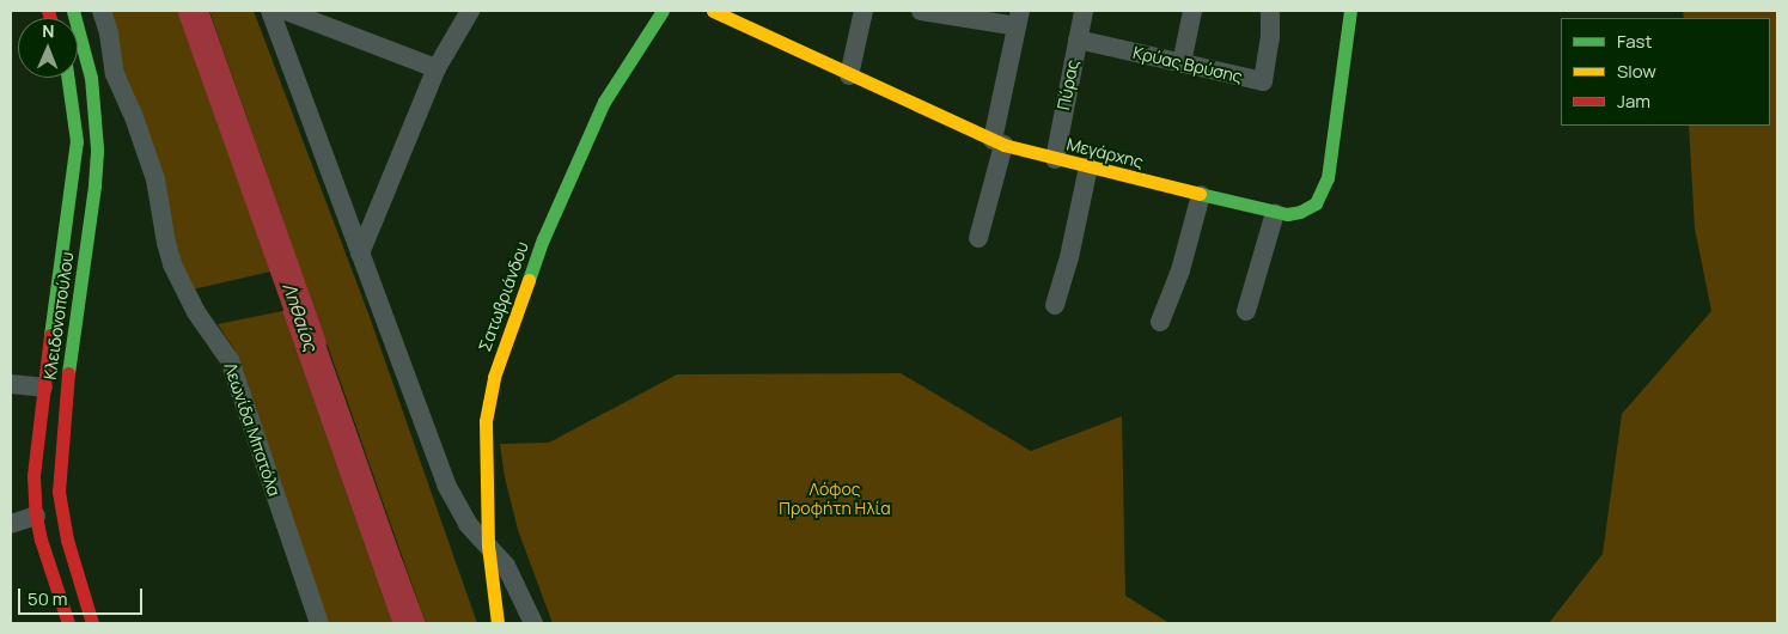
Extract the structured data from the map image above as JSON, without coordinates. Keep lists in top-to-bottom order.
{
  "streets": {
    "street": [
      "Κρύας Βρύσης",
      "Πύρας",
      "Μεγάρχης",
      "Σατωβριάνδου",
      "Κλειδονοπούλου",
      "Λεωνίδα Μπατόλα"
    ]
  },
  "crossings": [
    ["Κρύας Βρύσης", "Πύρας"],
    ["Πύρας", "Μεγάρχης"]
  ],
  "water": ["Ληθαίος"],
  "parks": ["Λόφος Προφήτη Ηλία"],
  "legend": ["Fast", "Slow", "Jam"],
  "scale_bar": "50 m",
  "north": "top"
}
